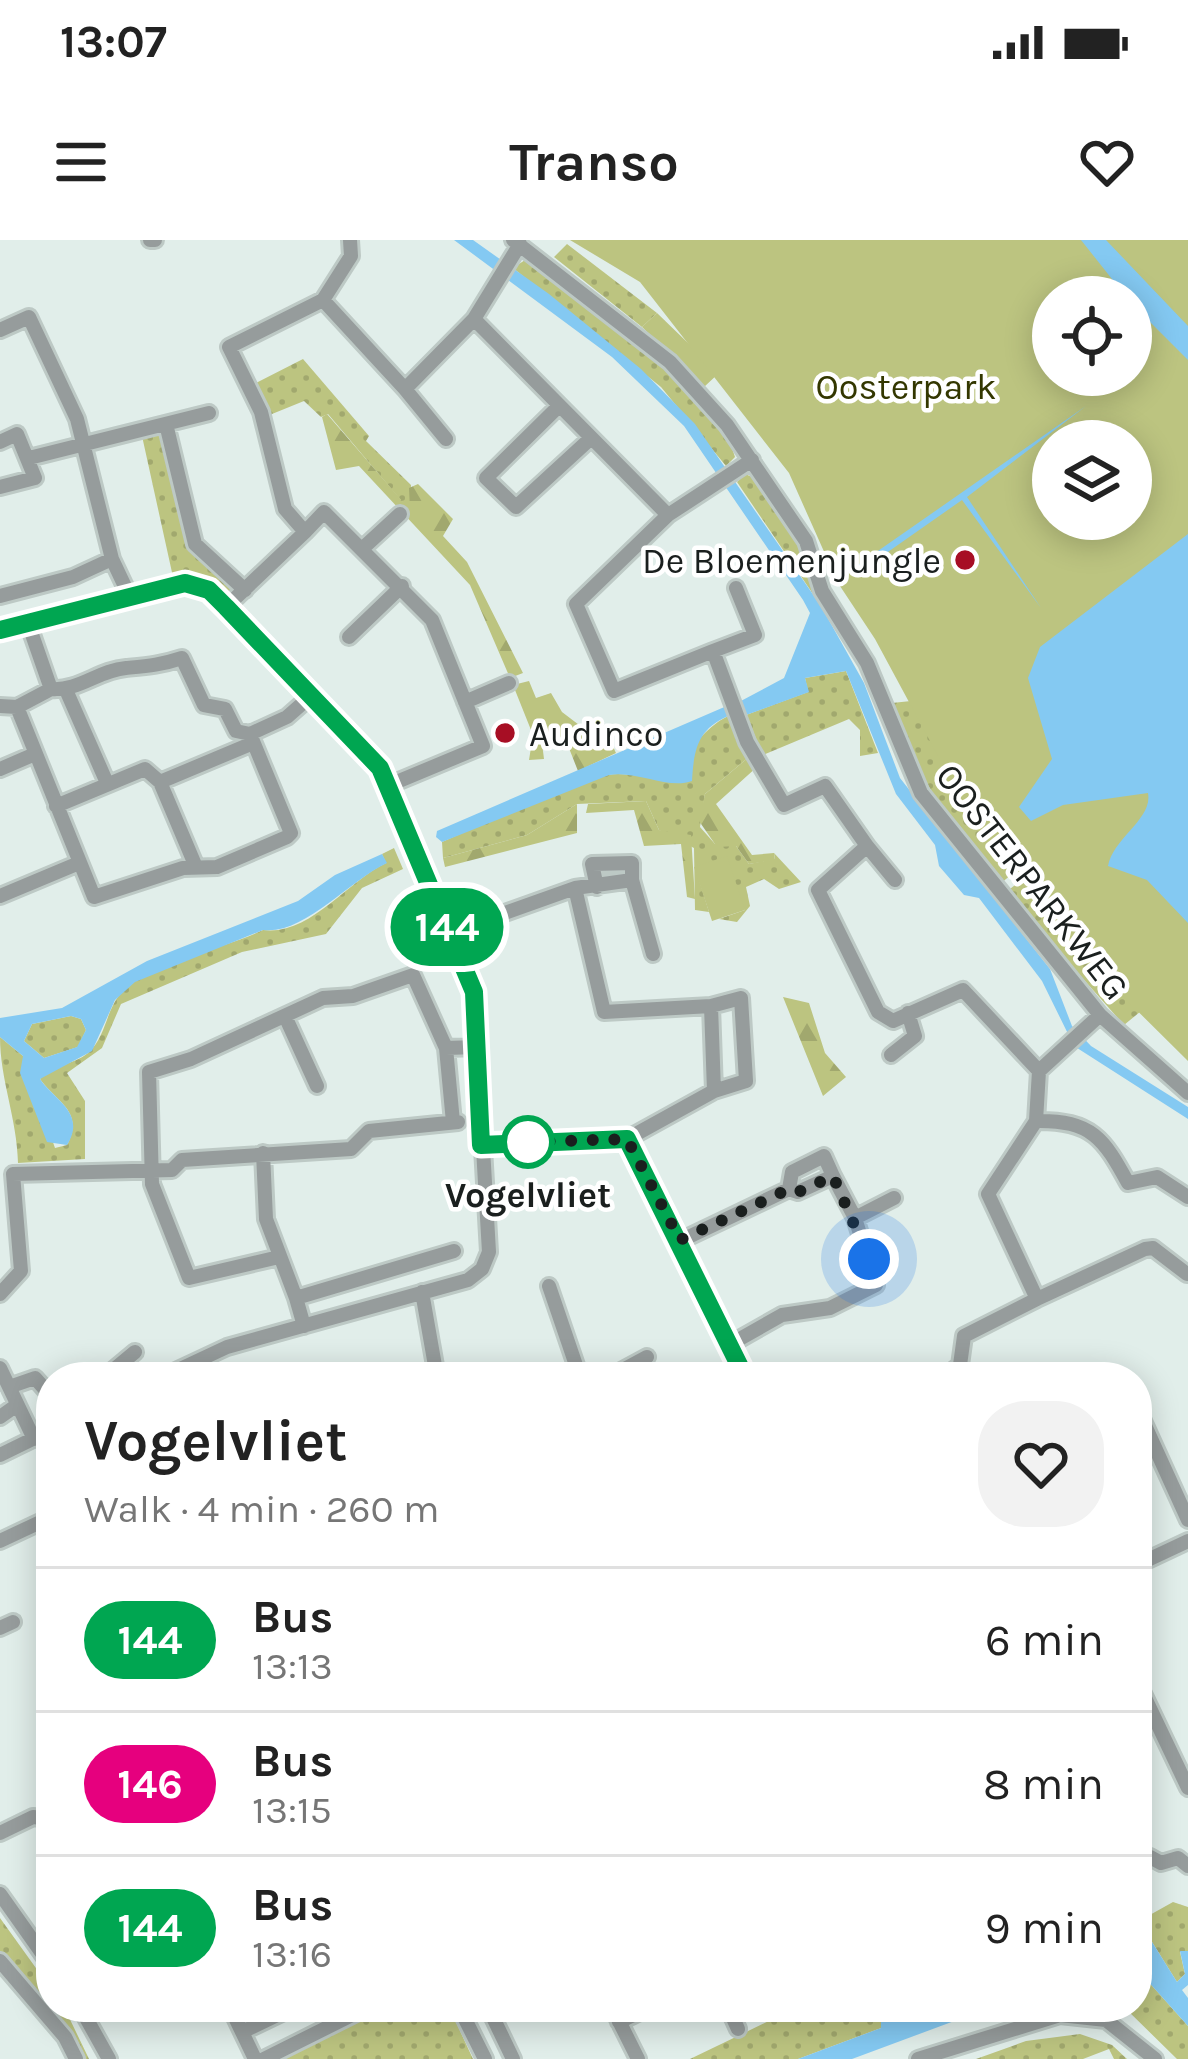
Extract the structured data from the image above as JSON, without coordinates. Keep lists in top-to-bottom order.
{
  "streets": {
    "street": ["OOSTERPARKWEG"]
  },
  "parks": ["Oosterpark"],
  "places": ["De Bloemenjungle", "Audinco", "Vogelvliet"],
  "lines": ["bus line 144"],
  "page": {
    "status": "13:07",
    "header": "Transo",
    "on_map": "144",
    "heading": ["Vogelvliet", "Walk · 4 min · 260 m"],
    "list": [
      {
        "mark": "144",
        "name": "Bus",
        "note": "13:13",
        "value": "6 min"
      },
      {
        "mark": "146",
        "name": "Bus",
        "note": "13:15",
        "value": "8 min"
      },
      {
        "mark": "144",
        "name": "Bus",
        "note": "13:16",
        "value": "9 min"
      }
    ]
  }
}
